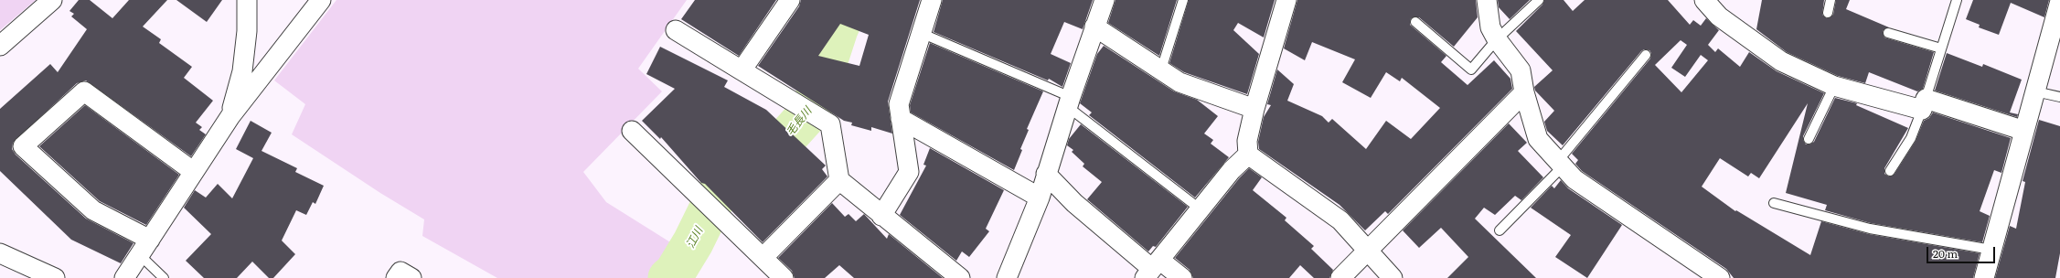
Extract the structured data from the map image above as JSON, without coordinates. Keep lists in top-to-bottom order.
{
  "water": ["毛長川", "江川"],
  "scale_bar": "20 m"
}
